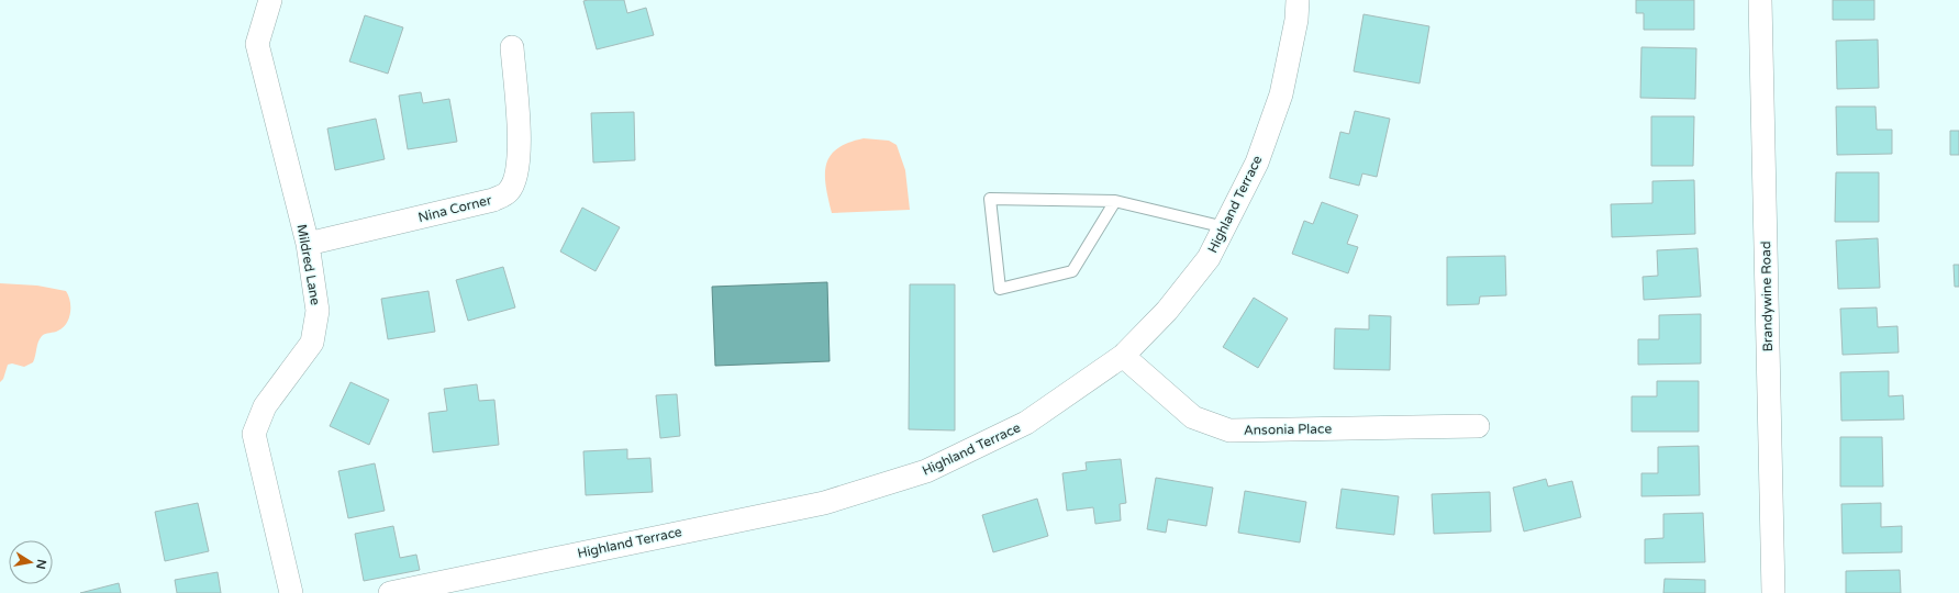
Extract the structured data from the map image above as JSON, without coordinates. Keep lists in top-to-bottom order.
{
  "streets": {
    "street": [
      "Highland Terrace",
      "Nina Corner",
      "Mildred Lane",
      "Brandywine Road",
      "Ansonia Place"
    ]
  },
  "crossings": [
    ["Highland Terrace", "Ansonia Place"],
    ["Nina Corner", "Mildred Lane"]
  ],
  "north": "right"
}
